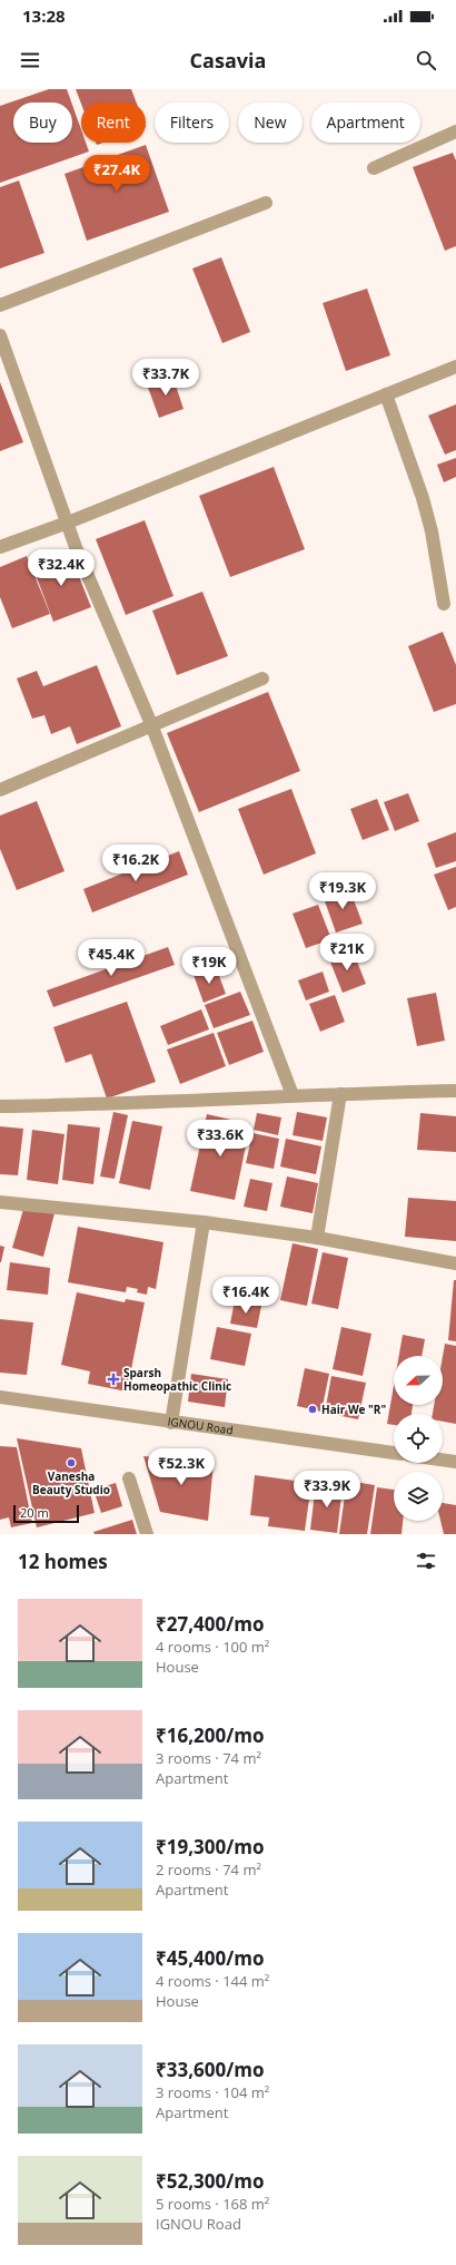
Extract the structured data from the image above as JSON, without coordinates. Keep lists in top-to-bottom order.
{
  "streets": {
    "street": ["IGNOU Road"]
  },
  "places": {
    "health": ["Sparsh Homeopathic Clinic"],
    "other": ["Hair We \"R\"", "Vanesha Beauty Studio"]
  },
  "scale_bar": "20 m",
  "north": "left",
  "page": {
    "status": "13:28",
    "header": "Casavia",
    "chip": [
      "Buy",
      "Rent",
      "Filters",
      "New",
      "Apartment"
    ],
    "price": [
      "₹27.4K",
      "₹33.7K",
      "₹32.4K",
      "₹16.2K",
      "₹19.3K",
      "₹21K",
      "₹45.4K",
      "₹19K",
      "₹33.6K",
      "₹16.4K",
      "₹52.3K",
      "₹33.9K"
    ],
    "scale": "20 m",
    "heading": "12 homes",
    "list": [
      {
        "name": "₹27,400/mo",
        "note": "4 rooms · 100 m² · House"
      },
      {
        "name": "₹16,200/mo",
        "note": "3 rooms · 74 m² · Apartment"
      },
      {
        "name": "₹19,300/mo",
        "note": "2 rooms · 74 m² · Apartment"
      },
      {
        "name": "₹45,400/mo",
        "note": "4 rooms · 144 m² · House"
      },
      {
        "name": "₹33,600/mo",
        "note": "3 rooms · 104 m² · Apartment"
      },
      {
        "name": "₹52,300/mo",
        "note": "5 rooms · 168 m² · IGNOU Road"
      }
    ]
  }
}
